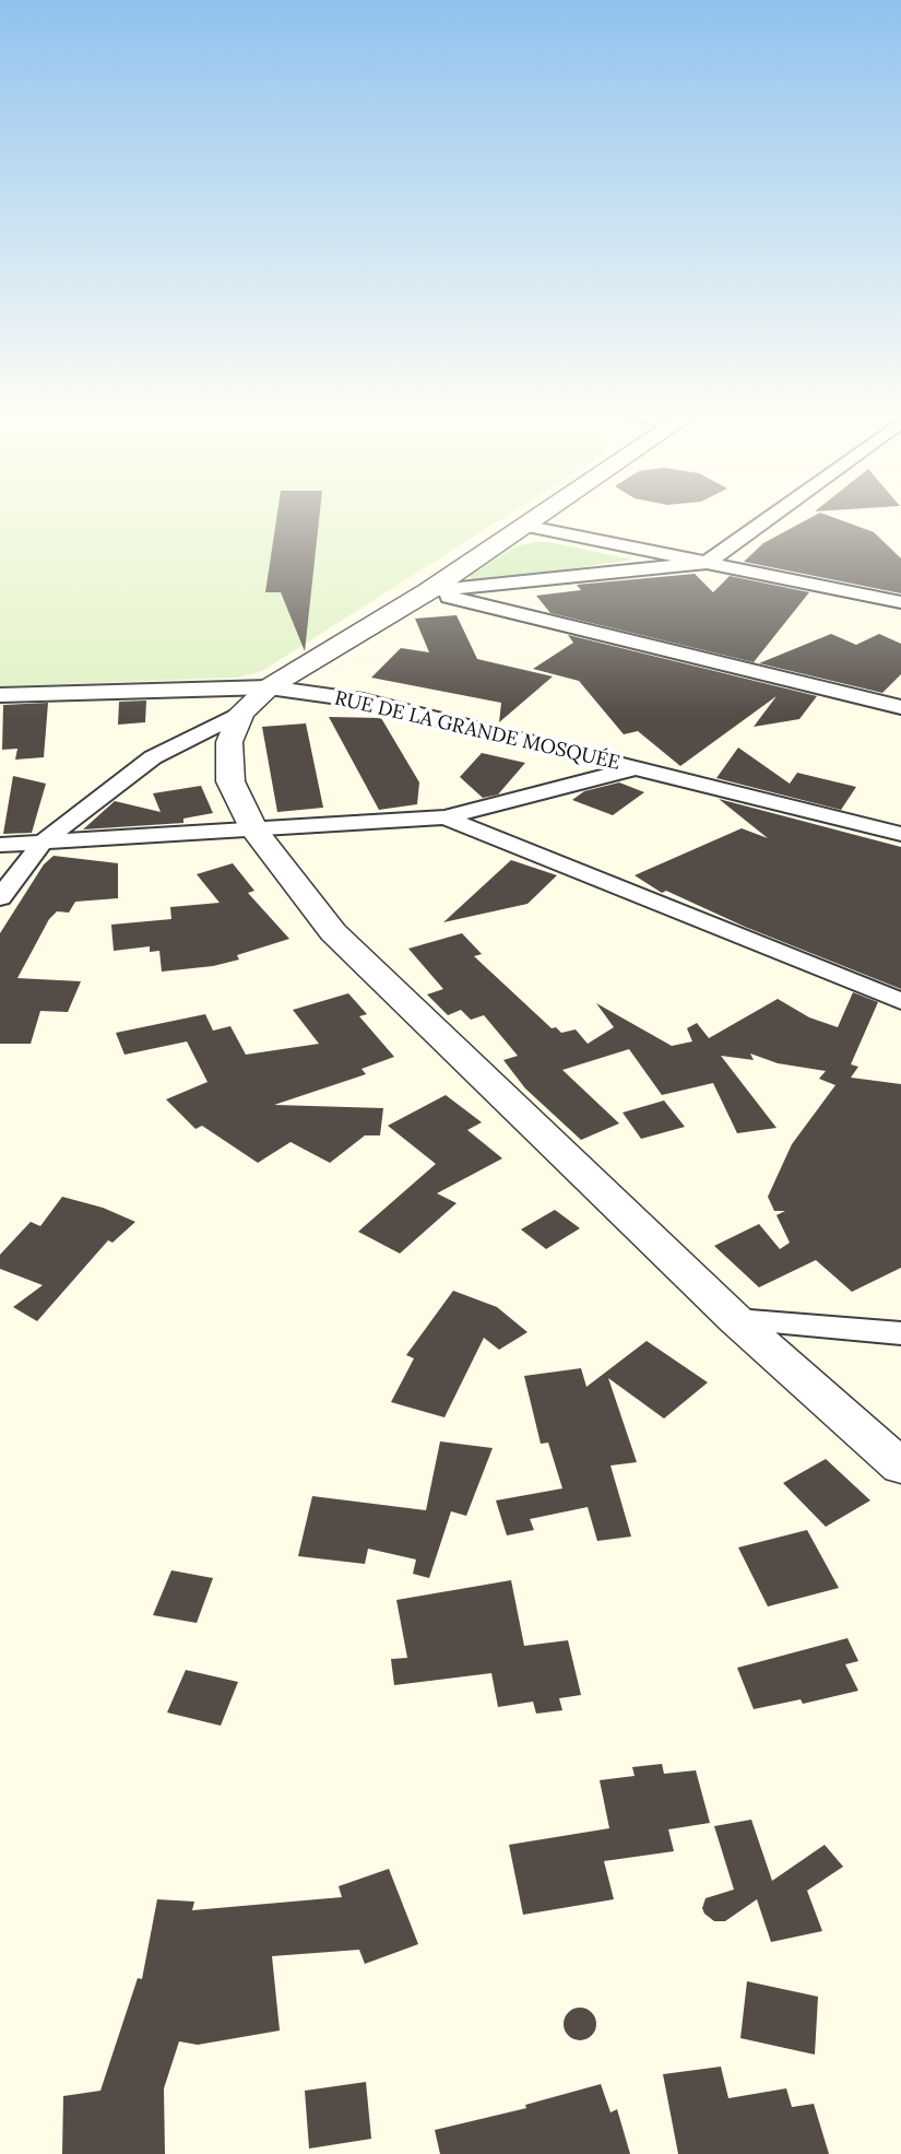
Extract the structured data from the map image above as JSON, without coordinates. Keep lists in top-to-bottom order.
{
  "streets": {
    "street": ["RUE DE LA GRANDE MOSQUÉE"]
  }
}
